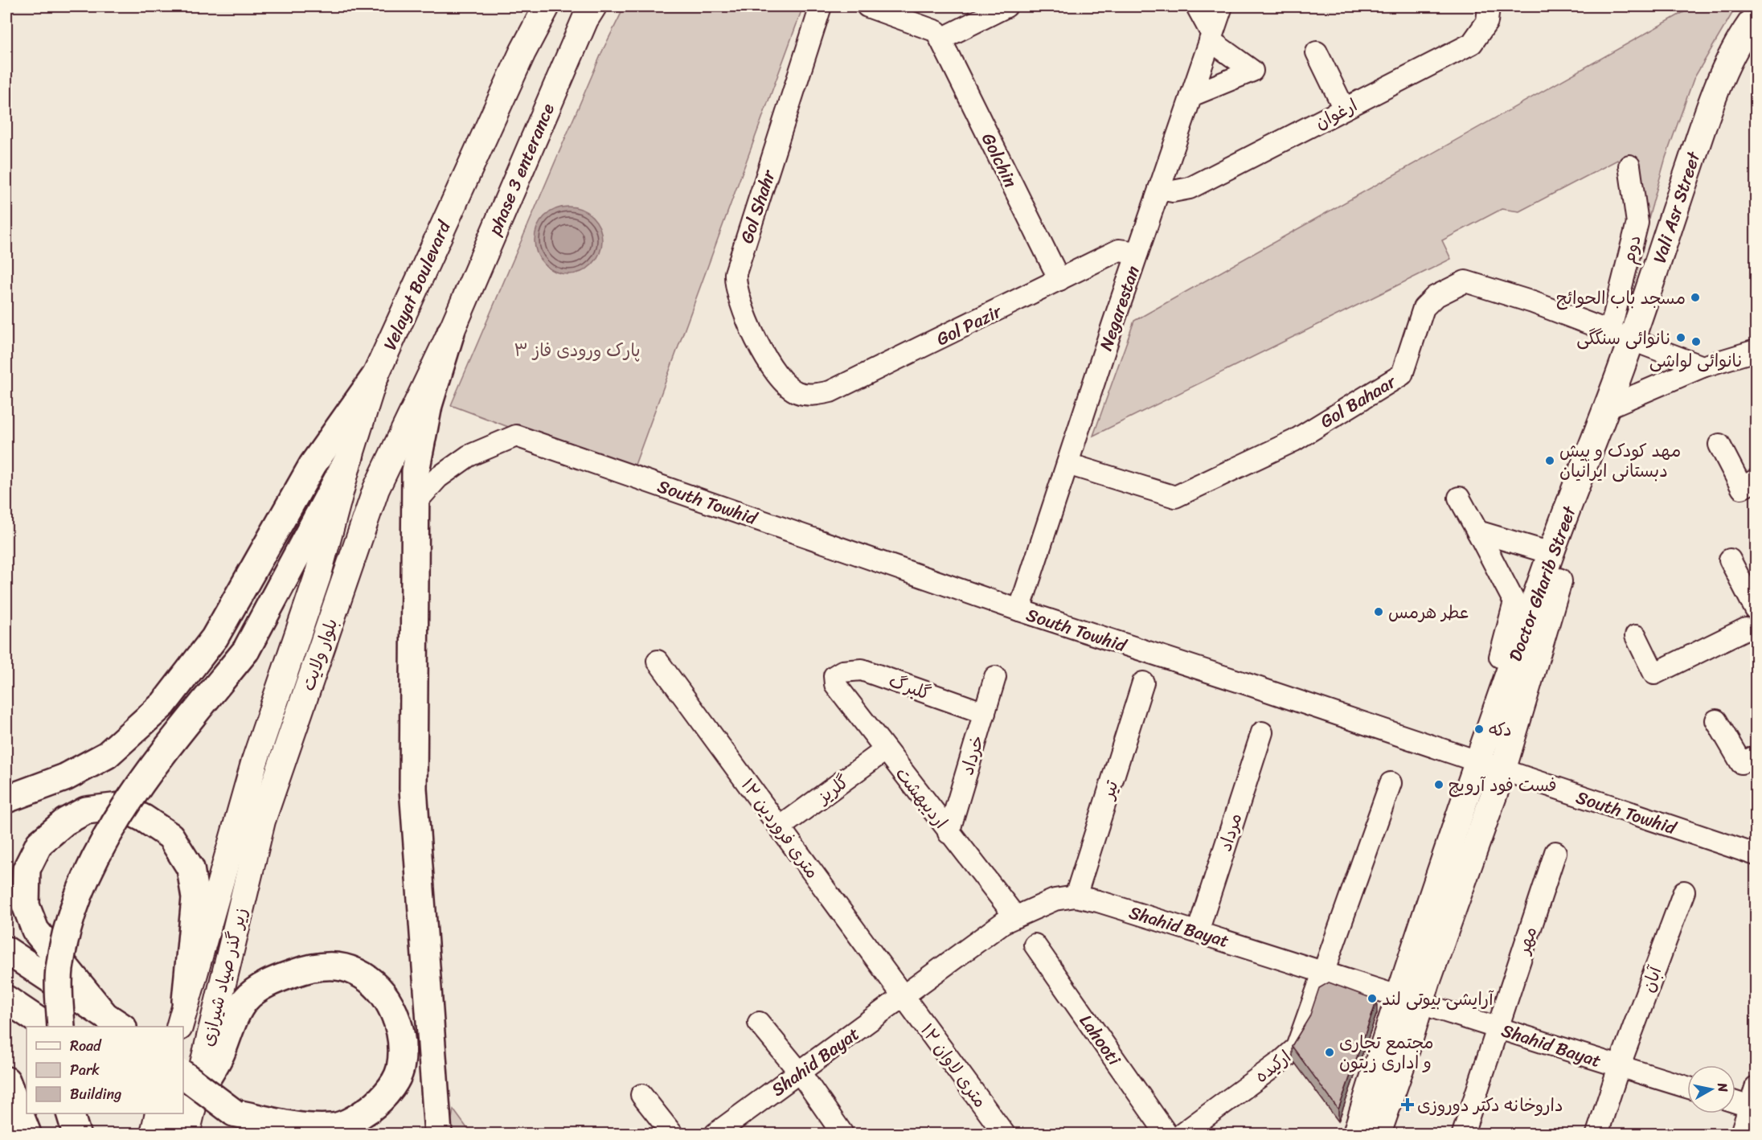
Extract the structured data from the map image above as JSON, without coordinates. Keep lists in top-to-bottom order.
{
  "streets": {
    "main road": [
      "phase 3 enterance",
      "Vali Asr Street",
      "Velayat Boulevard",
      "Doctor Gharib Street",
      "زیر گذر صیاد شیرازی"
    ],
    "street": [
      "ارغوان",
      "Golchin",
      "Gol Shahr",
      "دوم",
      "Negarestan",
      "Gol Pazir",
      "Gol Bahaar",
      "South Towhid",
      "گلبرگ",
      "خرداد",
      "گلریز",
      "تیر",
      "اردیبهشت",
      "۱۲ متری فروردین",
      "مرداد",
      "Shahid Bayat",
      "مهر",
      "آبان",
      "Lahooti",
      "۱۲ متری لاوان",
      "ارکیده"
    ]
  },
  "crossings": [
    ["ارغوان", "Negarestan"],
    ["Golchin", "Gol Pazir"],
    ["phase 3 enterance", "زیر گذر صیاد شیرازی"],
    ["Gol Shahr", "Gol Pazir"],
    ["Vali Asr Street", "دوم"],
    ["Vali Asr Street", "Gol Bahaar"],
    ["Vali Asr Street", "Doctor Gharib Street"],
    ["دوم", "Gol Bahaar"],
    ["Velayat Boulevard", "زیر گذر صیاد شیرازی"],
    ["Negarestan", "Gol Pazir"],
    ["Negarestan", "Gol Bahaar"],
    ["Negarestan", "South Towhid"],
    ["South Towhid", "Doctor Gharib Street"],
    ["Doctor Gharib Street", "Shahid Bayat"],
    ["گلبرگ", "خرداد"],
    ["گلبرگ", "اردیبهشت"],
    ["خرداد", "اردیبهشت"],
    ["گلریز", "اردیبهشت"],
    ["گلریز", "۱۲ متری فروردین"],
    ["تیر", "Shahid Bayat"],
    ["اردیبهشت", "Shahid Bayat"],
    ["۱۲ متری فروردین", "Shahid Bayat"],
    ["۱۲ متری فروردین", "۱۲ متری لاوان"],
    ["مرداد", "Shahid Bayat"],
    ["Shahid Bayat", "مهر"],
    ["Shahid Bayat", "آبان"],
    ["Shahid Bayat", "۱۲ متری لاوان"],
    ["Shahid Bayat", "ارکیده"]
  ],
  "parks": ["پارک ورودی فاز ۳"],
  "places": {
    "other": [
      "مسجد باب الحوائج",
      "نانوائی سنگگی",
      "نانوائی لواشی",
      "مهد کودک و پیش دبستانی ایرانیان",
      "عطر هرمس",
      "دکه",
      "فست فود آرویچ",
      "آرایشی بیوتی لند",
      "مجتمع تجاری و اداری زیتون"
    ],
    "health": ["داروخانه دکتر دوروزی"]
  },
  "legend": ["Road", "Park", "Building"],
  "north": "right"
}
